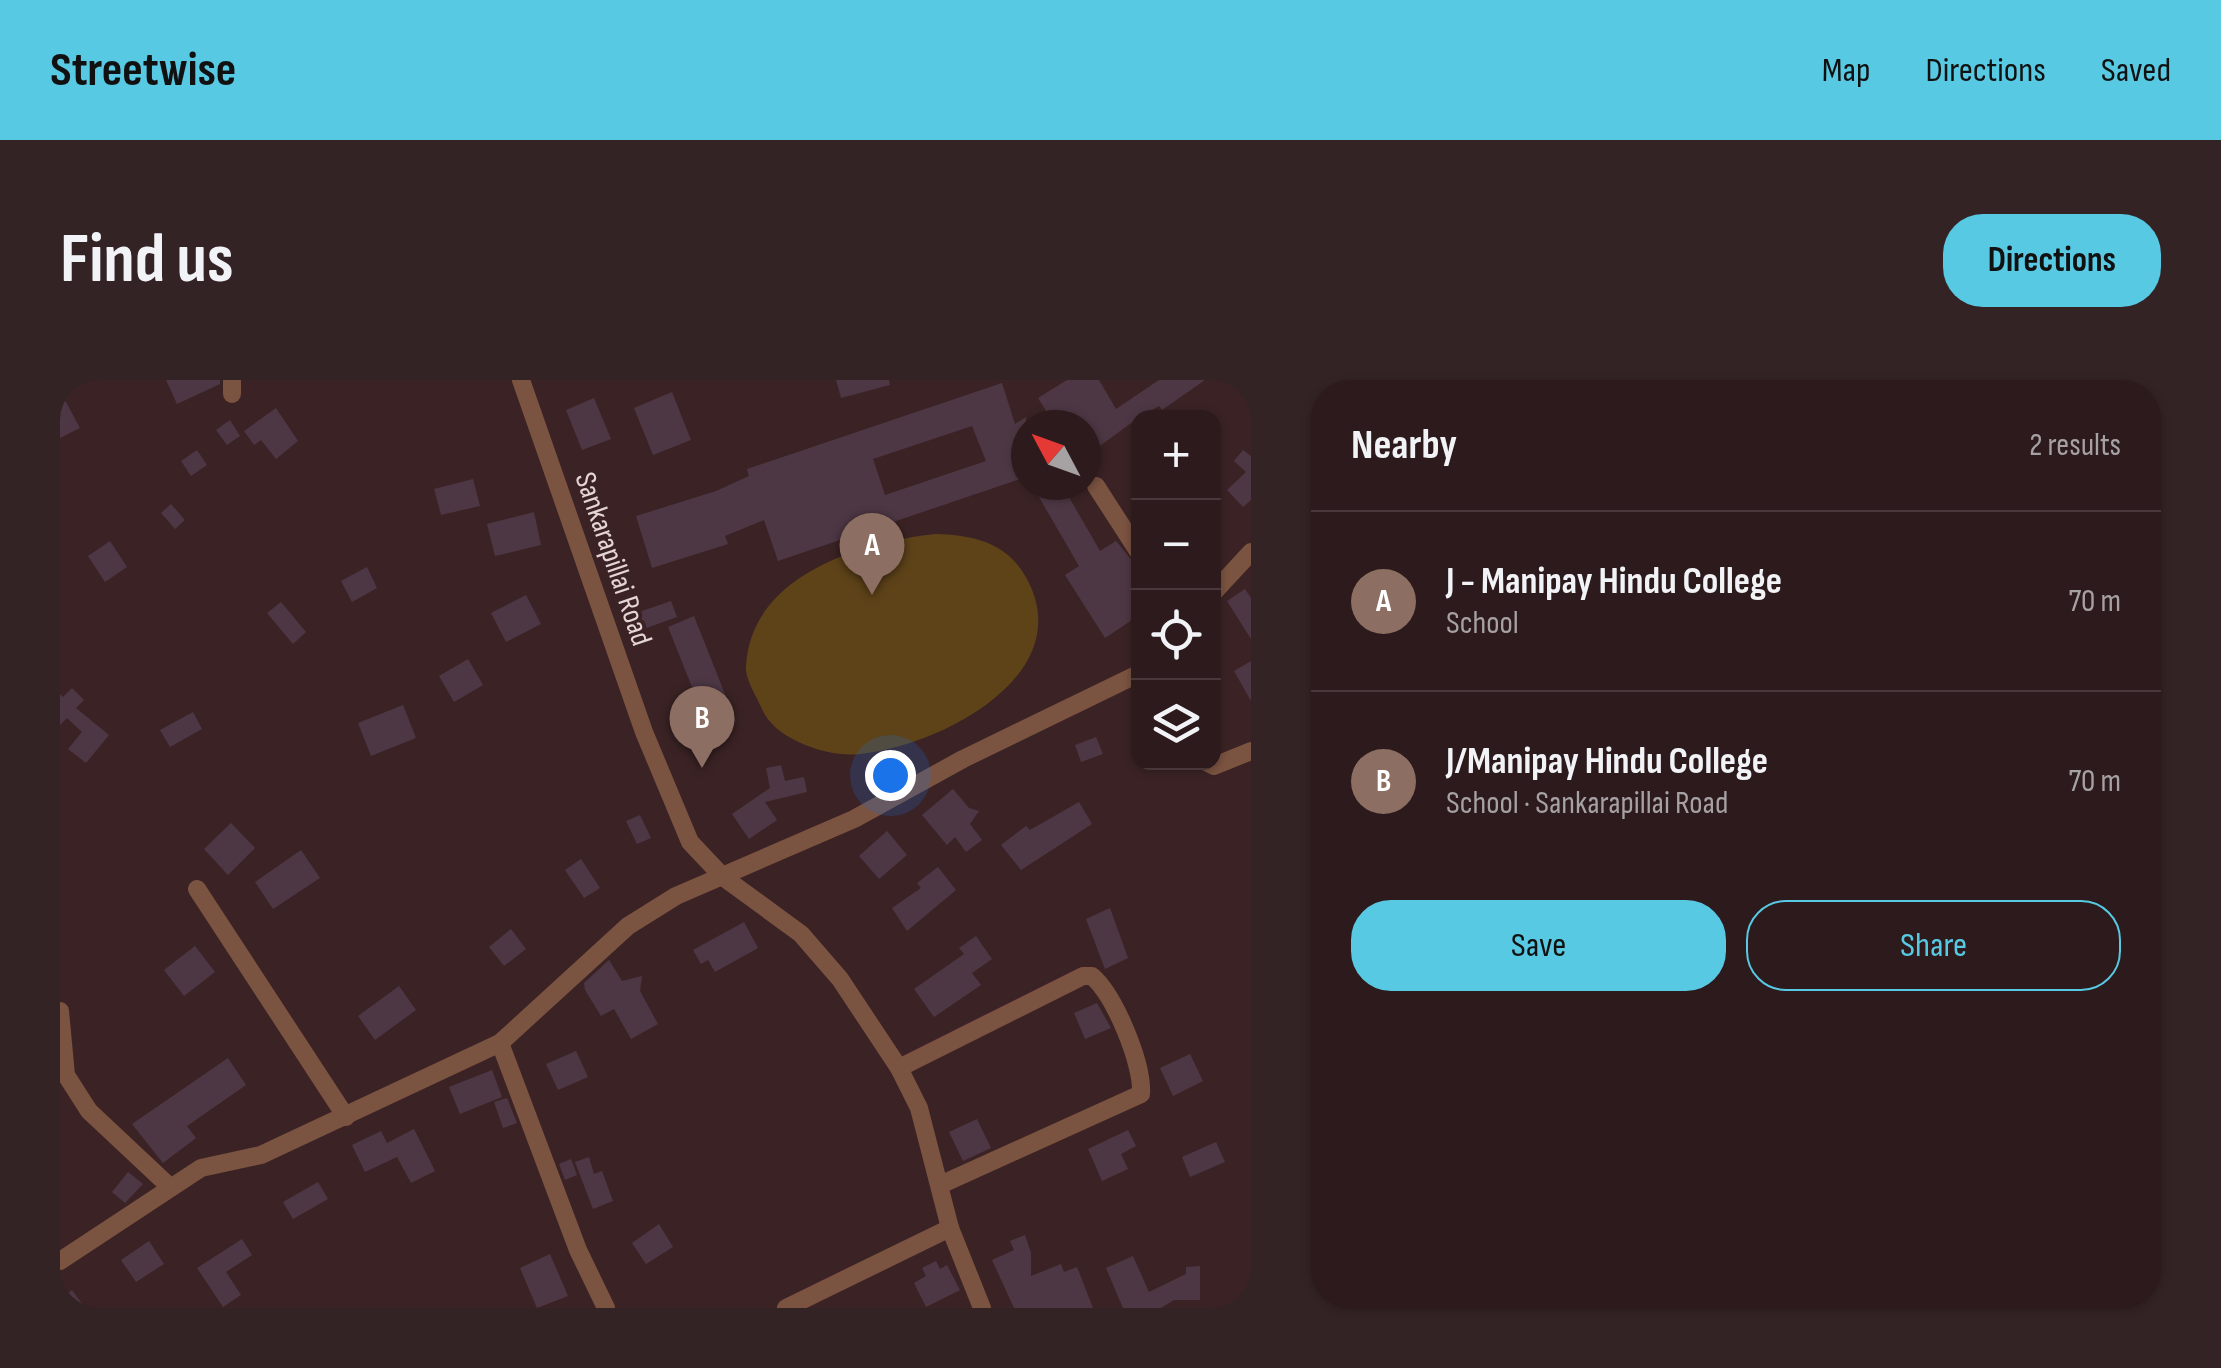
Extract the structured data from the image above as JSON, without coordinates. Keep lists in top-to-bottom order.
{
  "streets": {
    "street": ["Sankarapillai Road"]
  },
  "north": "top left",
  "page": {
    "header": "Streetwise",
    "nav": ["Map", "Directions", "Saved"],
    "buttons": [
      "Directions",
      ["Save", "Share"]
    ],
    "title": "Find us",
    "heading": ["Nearby", "2 results"],
    "map_buttons": ["+", "−"],
    "list": [
      {
        "mark": "A",
        "name": "J - Manipay Hindu College",
        "note": "School",
        "value": "70 m"
      },
      {
        "mark": "B",
        "name": "J/Manipay Hindu College",
        "note": "School · Sankarapillai Road",
        "value": "70 m"
      }
    ],
    "pins": ["A", "B"]
  }
}
